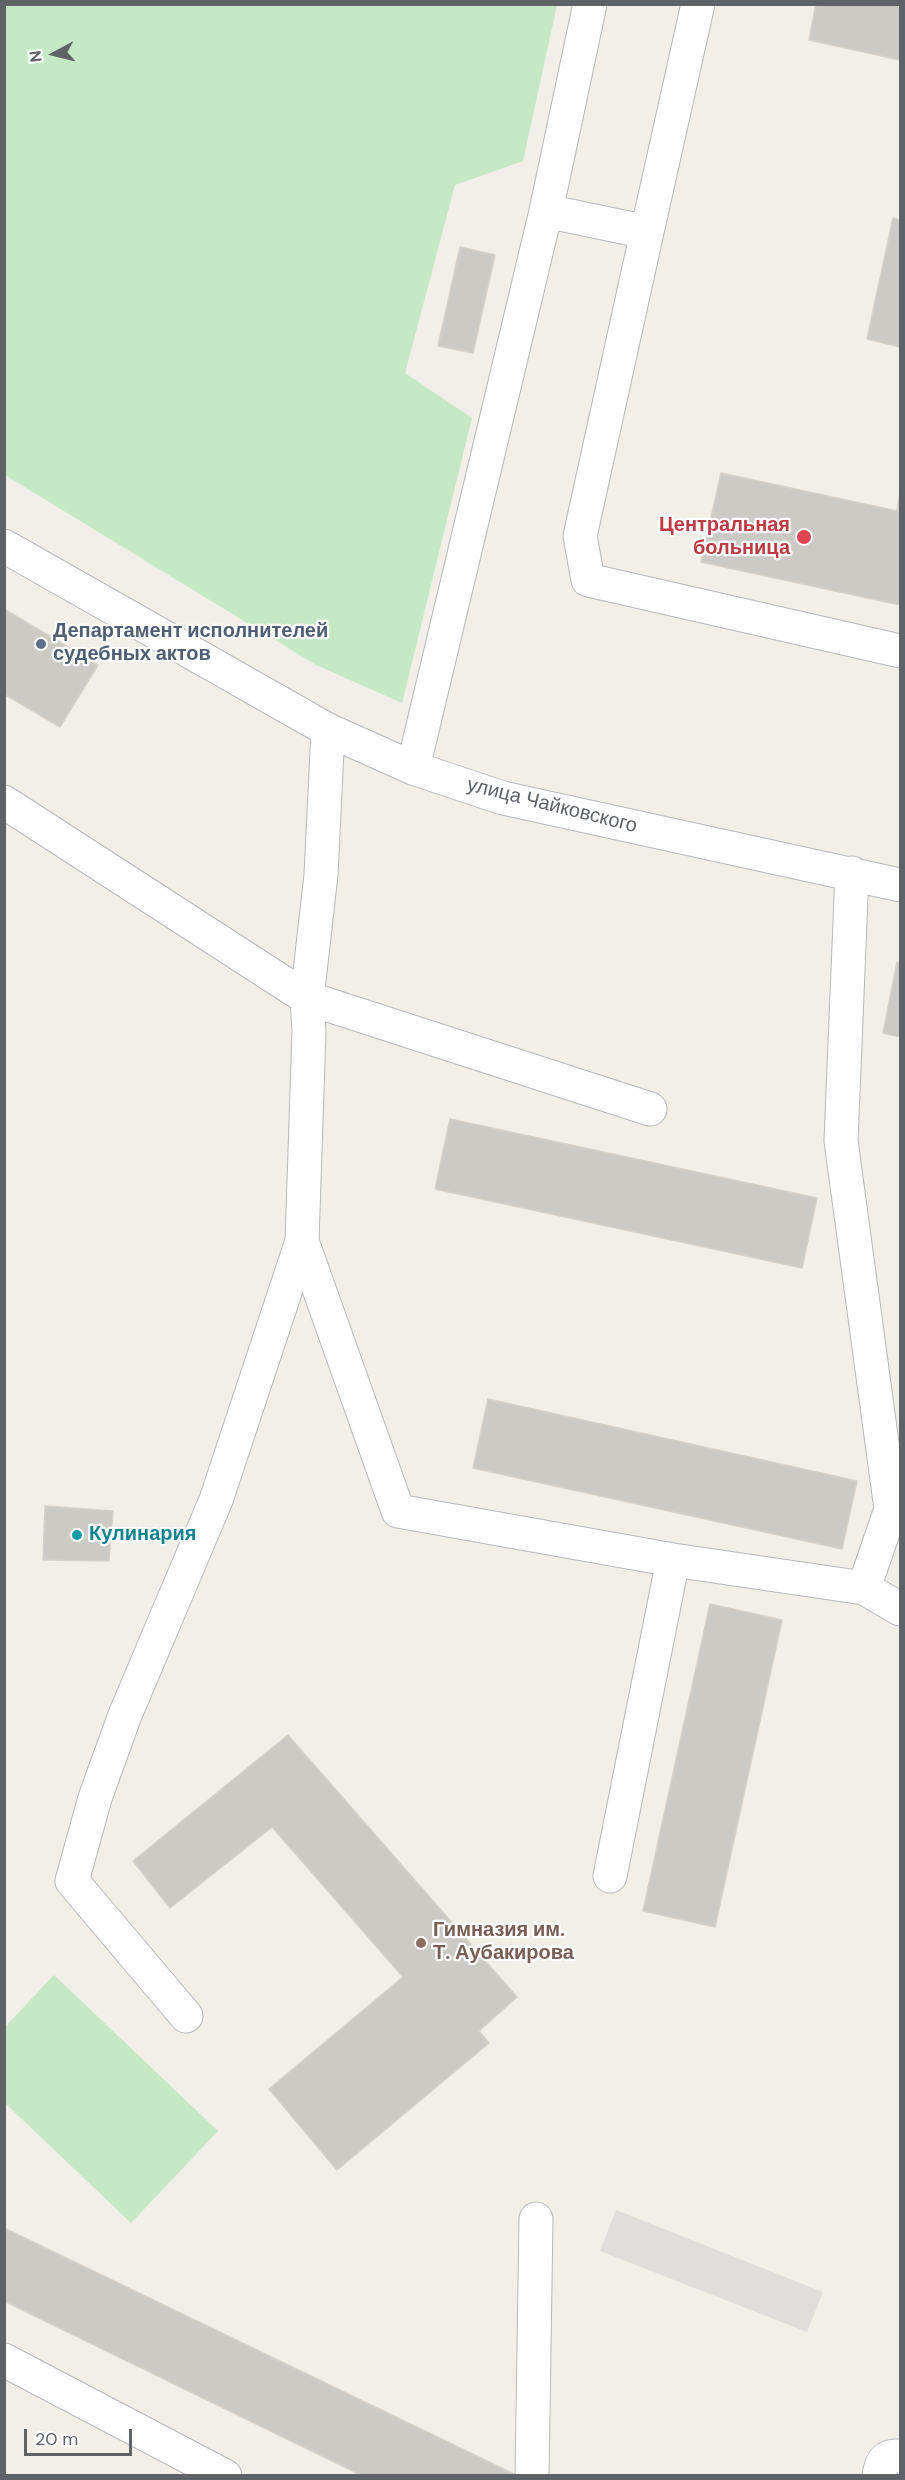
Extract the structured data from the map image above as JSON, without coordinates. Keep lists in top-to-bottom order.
{
  "streets": {
    "street": ["улица Чайковского"]
  },
  "places": [
    "Центральная больница",
    "Департамент исполнителей судебных актов",
    "Кулинария",
    "Гимназия им. Т. Аубакирова"
  ],
  "scale_bar": "20 m",
  "north": "left"
}
